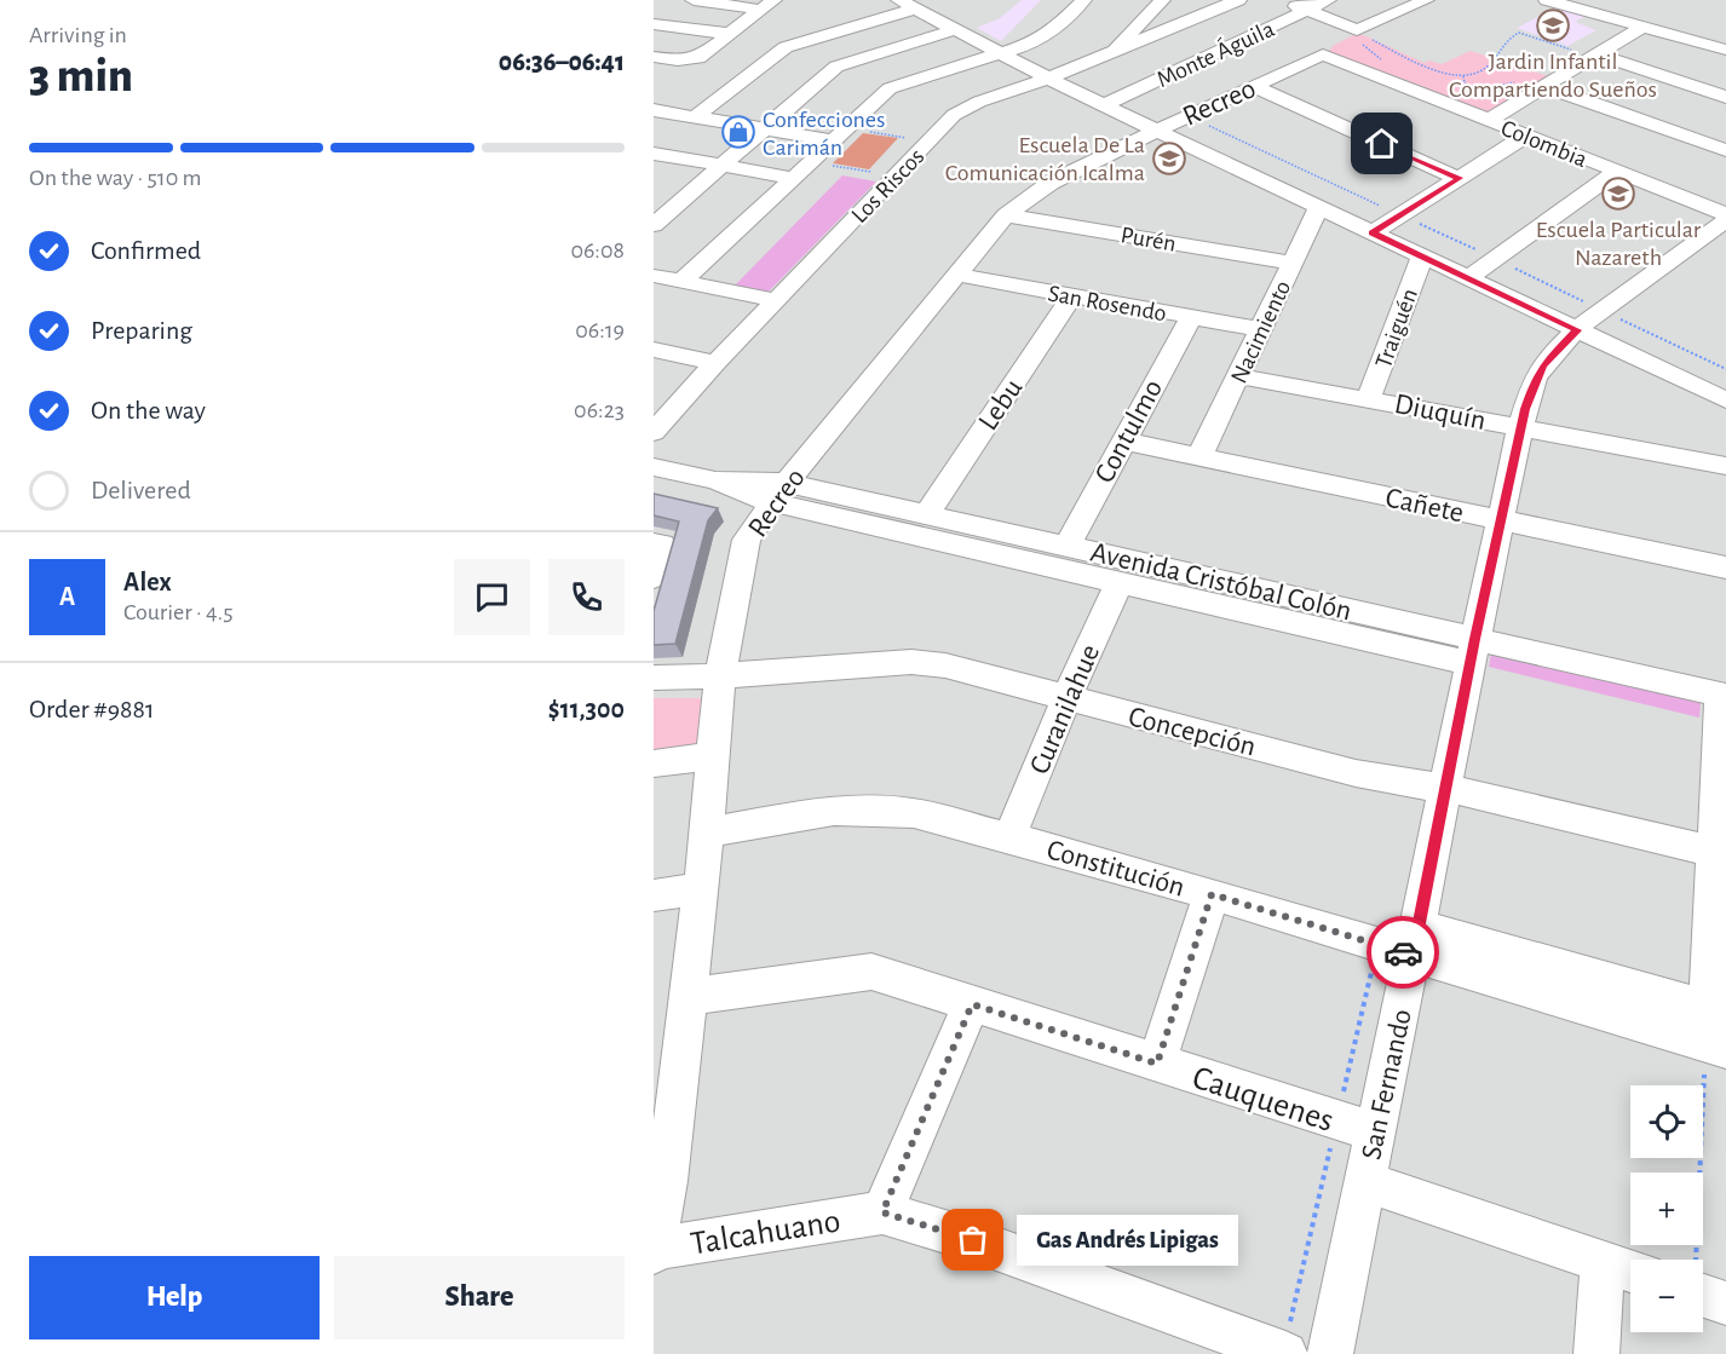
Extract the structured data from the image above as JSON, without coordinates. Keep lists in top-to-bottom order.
{
  "streets": {
    "street": [
      "Monte Águila",
      "Recreo",
      "Colombia",
      "Los Riscos",
      "Purén",
      "San Rosendo",
      "Traiguén",
      "Nacimiento",
      "Lebu",
      "Diuquín",
      "Contulmo",
      "Cañete",
      "Avenida Cristóbal Colón",
      "Curanilahue",
      "Concepción",
      "Constitución",
      "San Fernando",
      "Cauquenes",
      "Talcahuano"
    ]
  },
  "crossings": [
    ["Recreo", "Colombia"],
    ["Recreo", "Purén"],
    ["Recreo", "San Rosendo"],
    ["Recreo", "Avenida Cristóbal Colón"],
    ["Recreo", "Concepción"],
    ["Recreo", "Constitución"],
    ["Recreo", "Cauquenes"],
    ["Recreo", "Talcahuano"],
    ["Purén", "Nacimiento"],
    ["San Rosendo", "Nacimiento"],
    ["San Rosendo", "Lebu"],
    ["San Rosendo", "Contulmo"],
    ["Traiguén", "Diuquín"],
    ["Nacimiento", "Diuquín"],
    ["Nacimiento", "Cañete"],
    ["Lebu", "Avenida Cristóbal Colón"],
    ["Diuquín", "San Fernando"],
    ["Contulmo", "Cañete"],
    ["Contulmo", "Avenida Cristóbal Colón"],
    ["Cañete", "San Fernando"],
    ["Avenida Cristóbal Colón", "Curanilahue"],
    ["Avenida Cristóbal Colón", "San Fernando"],
    ["Curanilahue", "Concepción"],
    ["Curanilahue", "Constitución"],
    ["Concepción", "San Fernando"],
    ["Constitución", "San Fernando"],
    ["San Fernando", "Cauquenes"]
  ],
  "places": {
    "school or university": ["Jardin Infantil Compartiendo Sueños", "Escuela De La Comunicación Icalma", "Escuela Particular Nazareth"],
    "shop": ["Confecciones Carimán"],
    "other": ["Gas Andrés Lipigas"]
  },
  "page": {
    "heading": ["3 min", "Arriving in", "06:36–06:41"],
    "panel": [
      "Alex",
      "Courier · 4.5",
      "Order #9881",
      "$11,300"
    ],
    "bar": "On the way · 510 m",
    "list": [
      ["Confirmed", "06:08"],
      ["Preparing", "06:19"],
      ["On the way", "06:23"],
      "Delivered"
    ],
    "round": "A",
    "map_buttons": ["+", "−"],
    "bubble": "Gas Andrés Lipigas",
    "buttons": ["Help", "Share"]
  }
}
